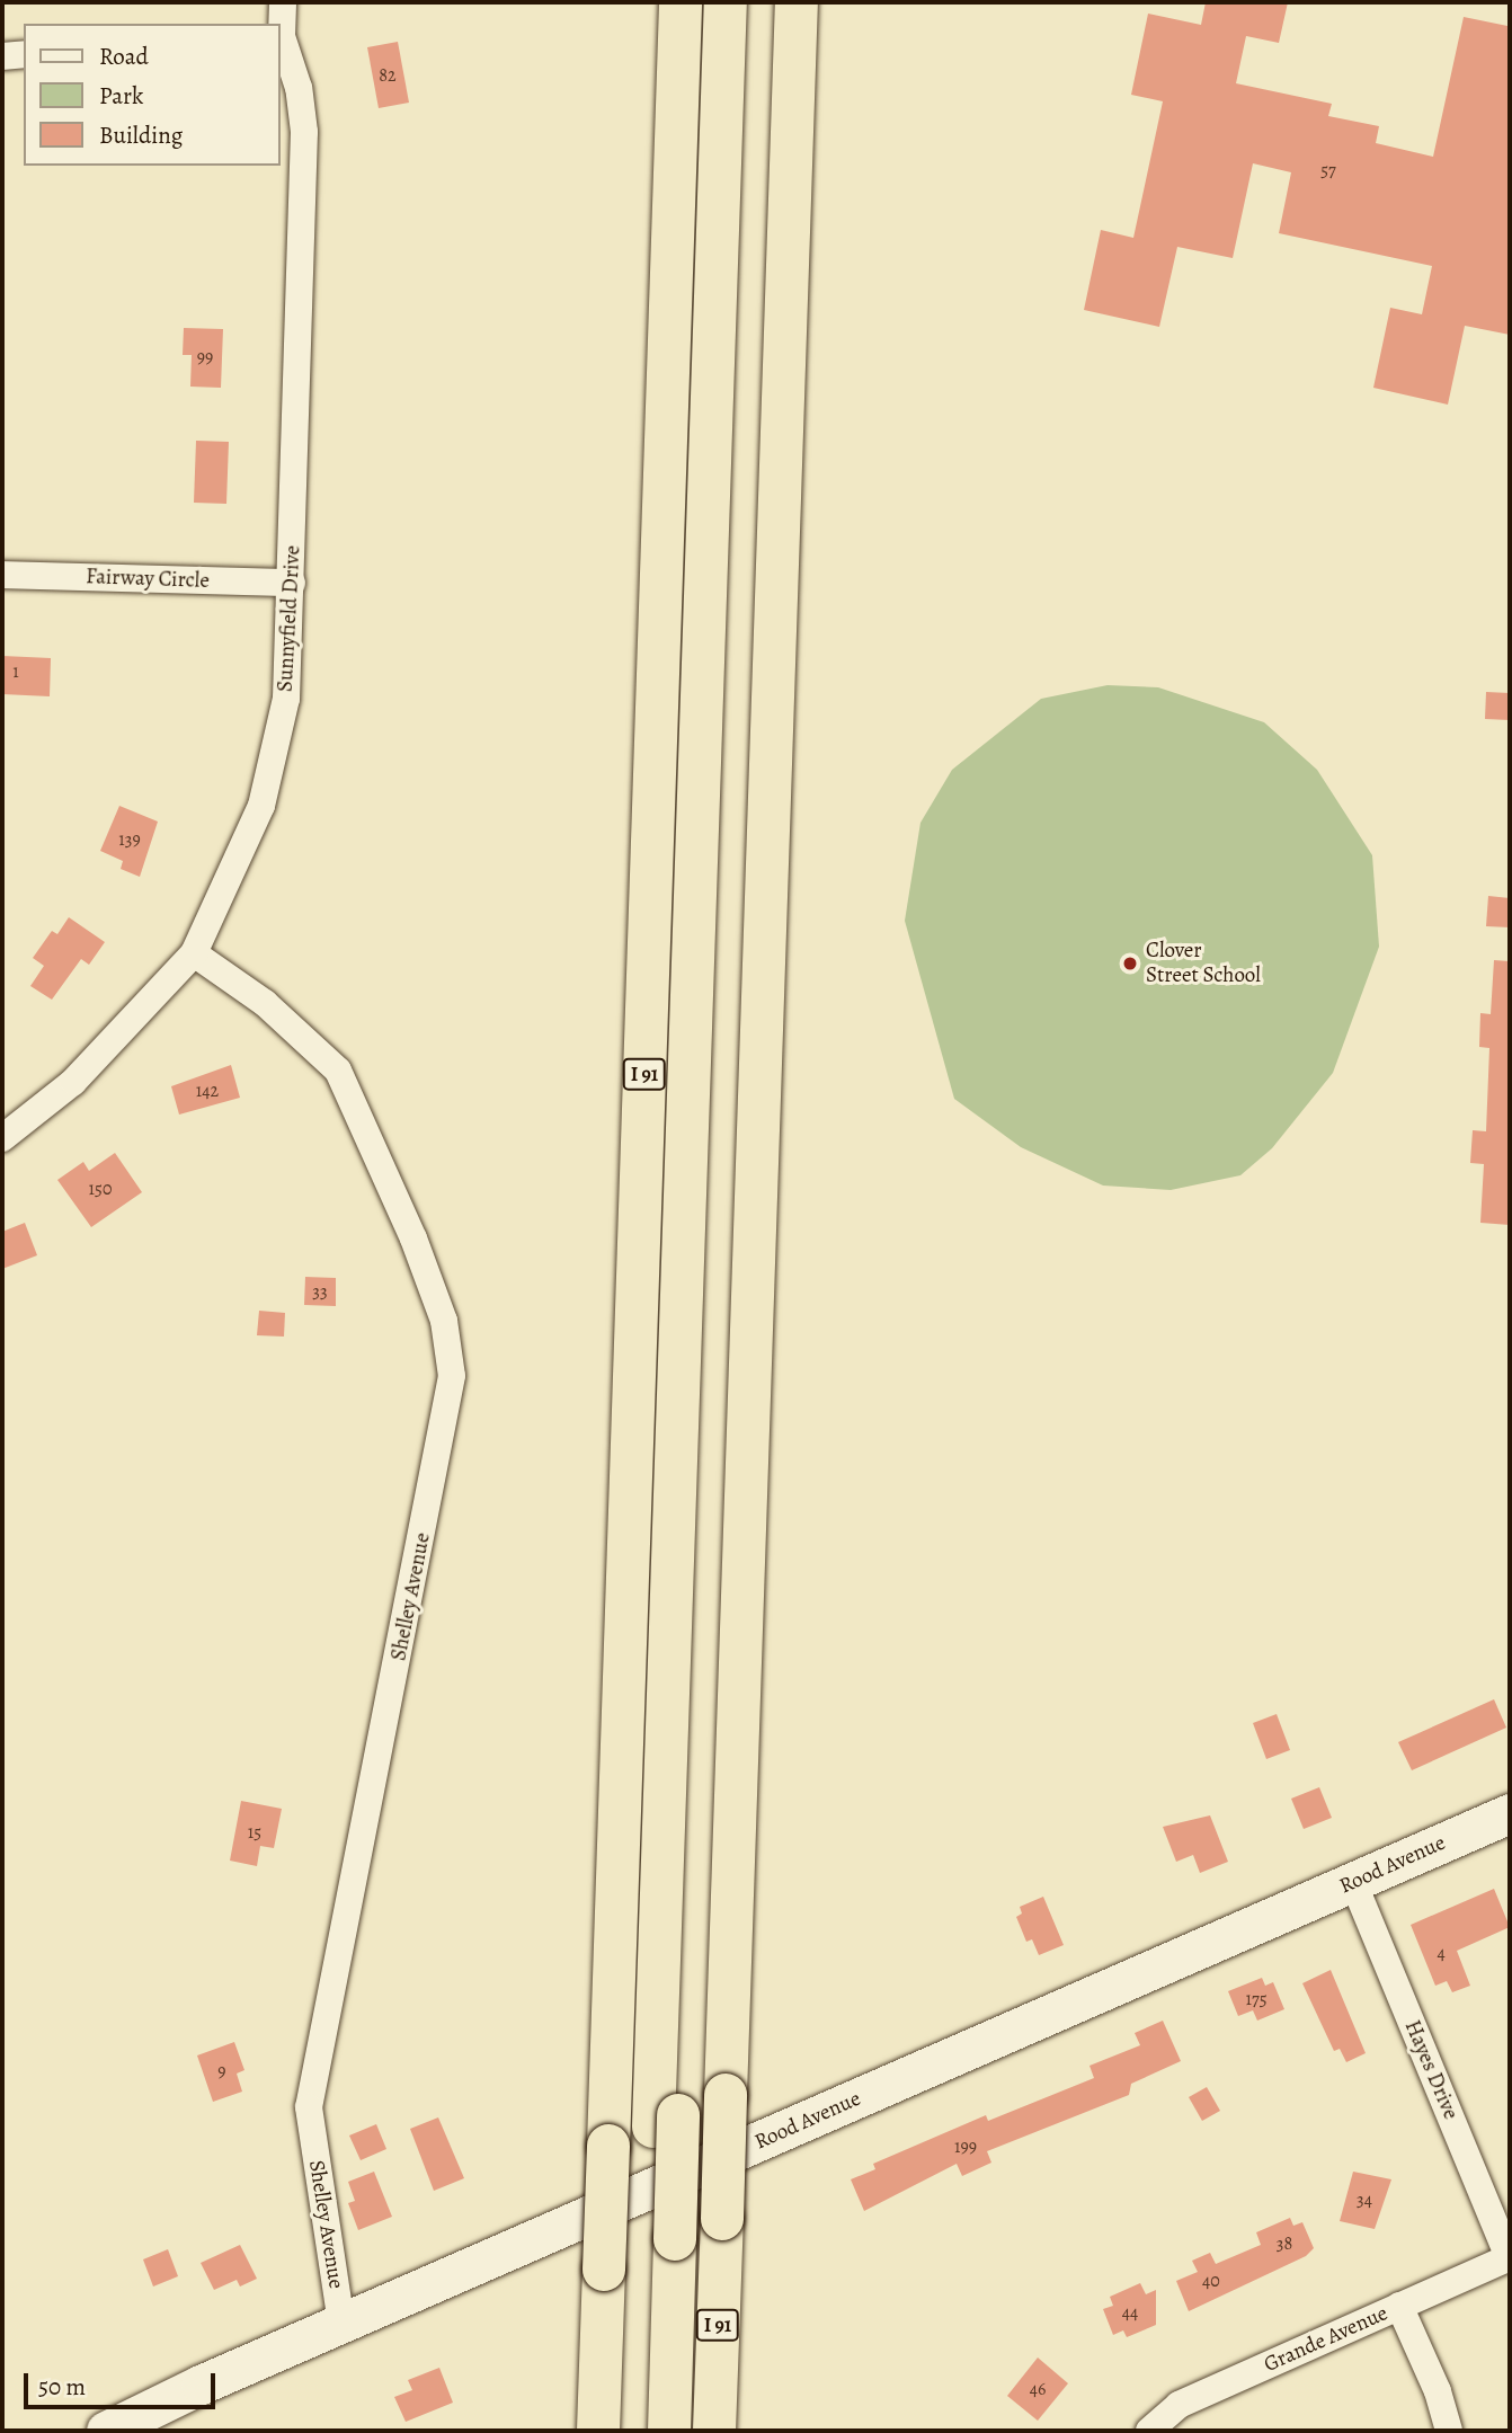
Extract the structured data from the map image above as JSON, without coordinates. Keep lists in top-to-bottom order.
{
  "streets": {
    "highway": ["I 91"],
    "street": [
      "Fairway Circle",
      "Sunnyfield Drive",
      "Shelley Avenue",
      "Rood Avenue",
      "Hayes Drive",
      "Grande Avenue"
    ]
  },
  "crossings": [
    ["Fairway Circle", "Sunnyfield Drive"],
    ["Sunnyfield Drive", "Shelley Avenue"],
    ["Shelley Avenue", "Rood Avenue"],
    ["Rood Avenue", "Hayes Drive"],
    ["Hayes Drive", "Grande Avenue"]
  ],
  "places": ["Clover Street School"],
  "house_numbers": [
    "82",
    "57",
    "99",
    "1",
    "139",
    "142",
    "150",
    "33",
    "15",
    "4",
    "175",
    "9",
    "199",
    "34",
    "38",
    "40",
    "44",
    "46"
  ],
  "legend": ["Road", "Park", "Building"],
  "scale_bar": "50 m"
}
